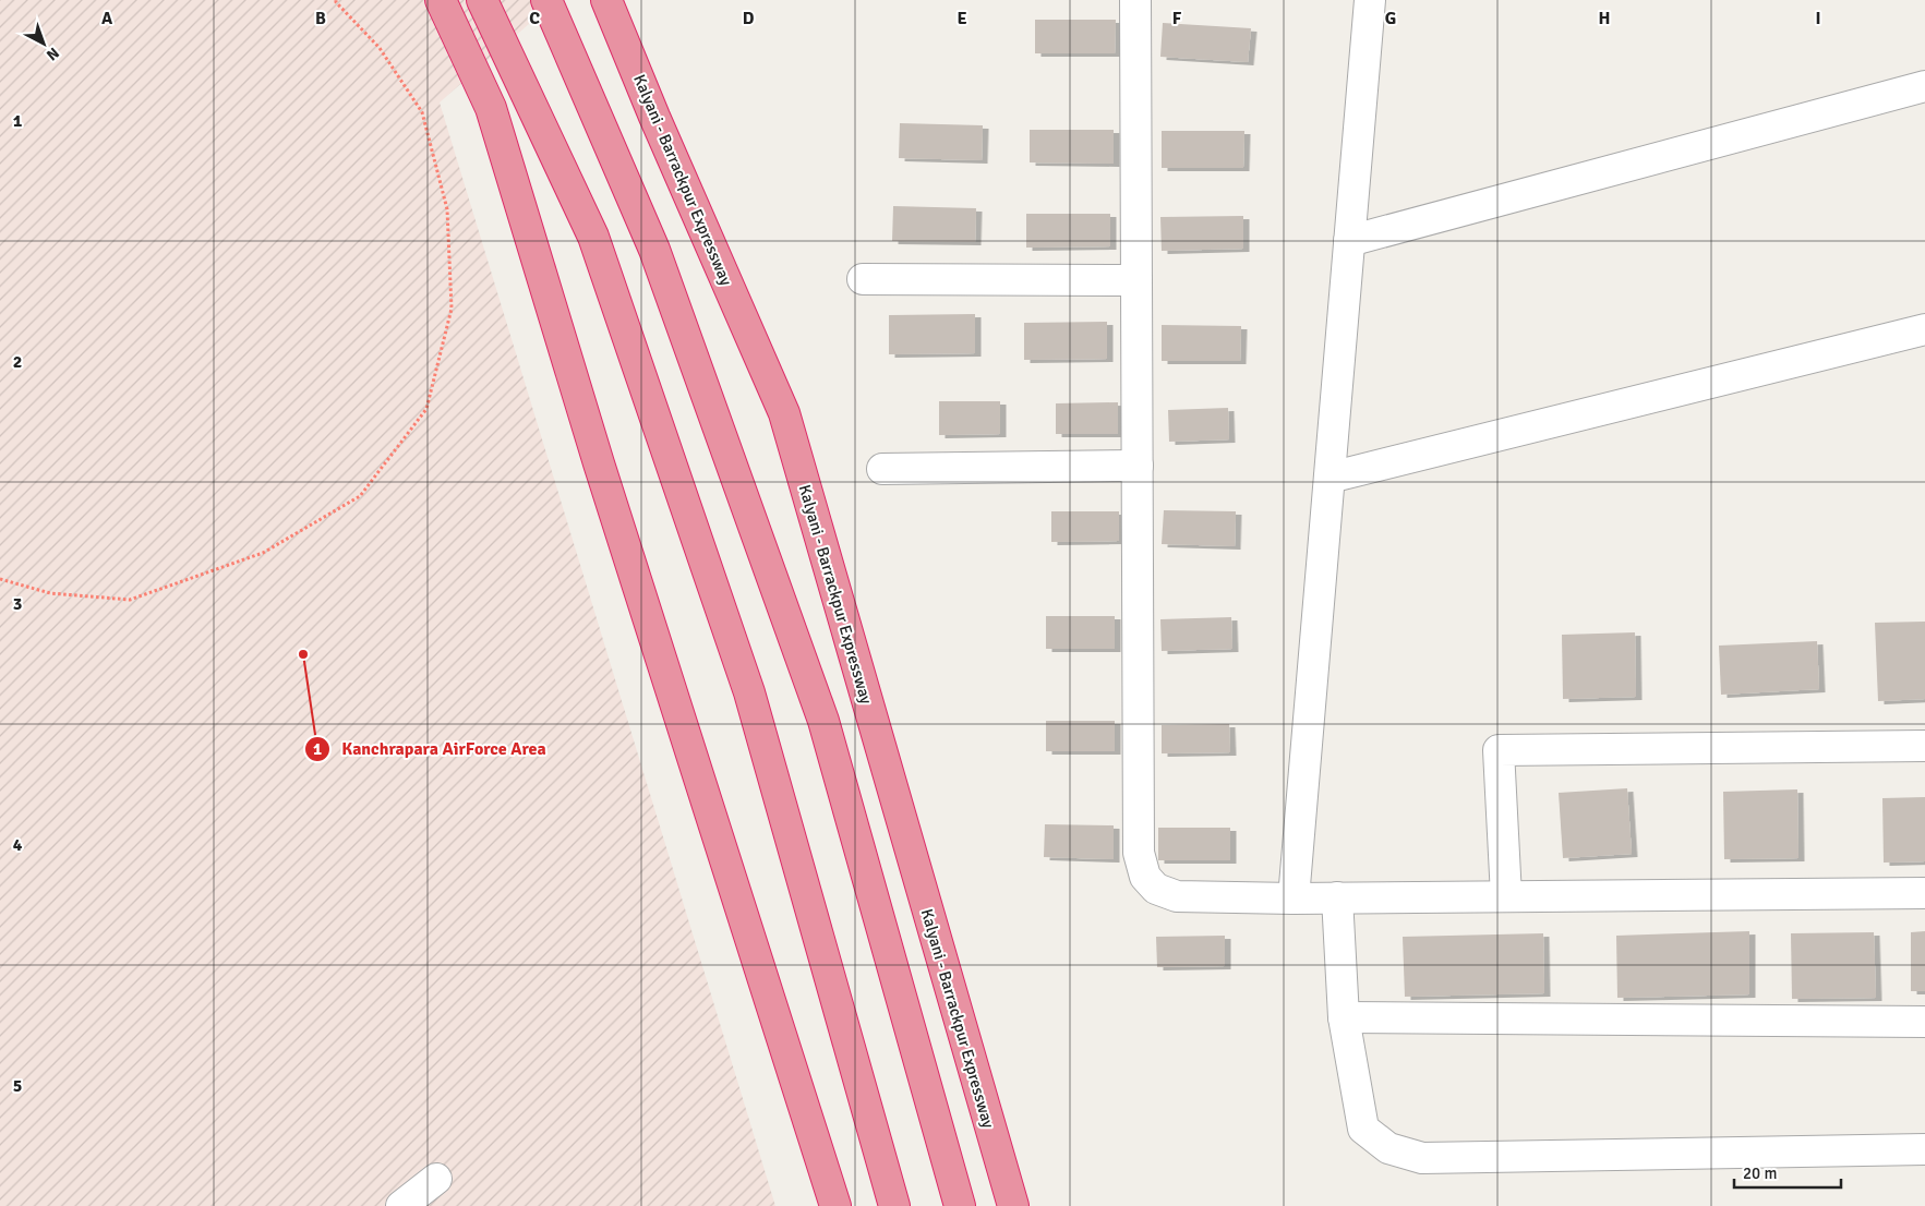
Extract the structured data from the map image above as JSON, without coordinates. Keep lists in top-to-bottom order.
{
  "streets": {
    "highway": ["Kalyani - Barrackpur Expressway"]
  },
  "places": ["Kanchrapara AirForce Area"],
  "scale_bar": "20 m",
  "north": "bottom right",
  "grid": {
    "columns": [
      "A",
      "B",
      "C",
      "D",
      "E",
      "F",
      "G",
      "H",
      "I"
    ],
    "rows": [
      "1",
      "2",
      "3",
      "4",
      "5"
    ]
  }
}
